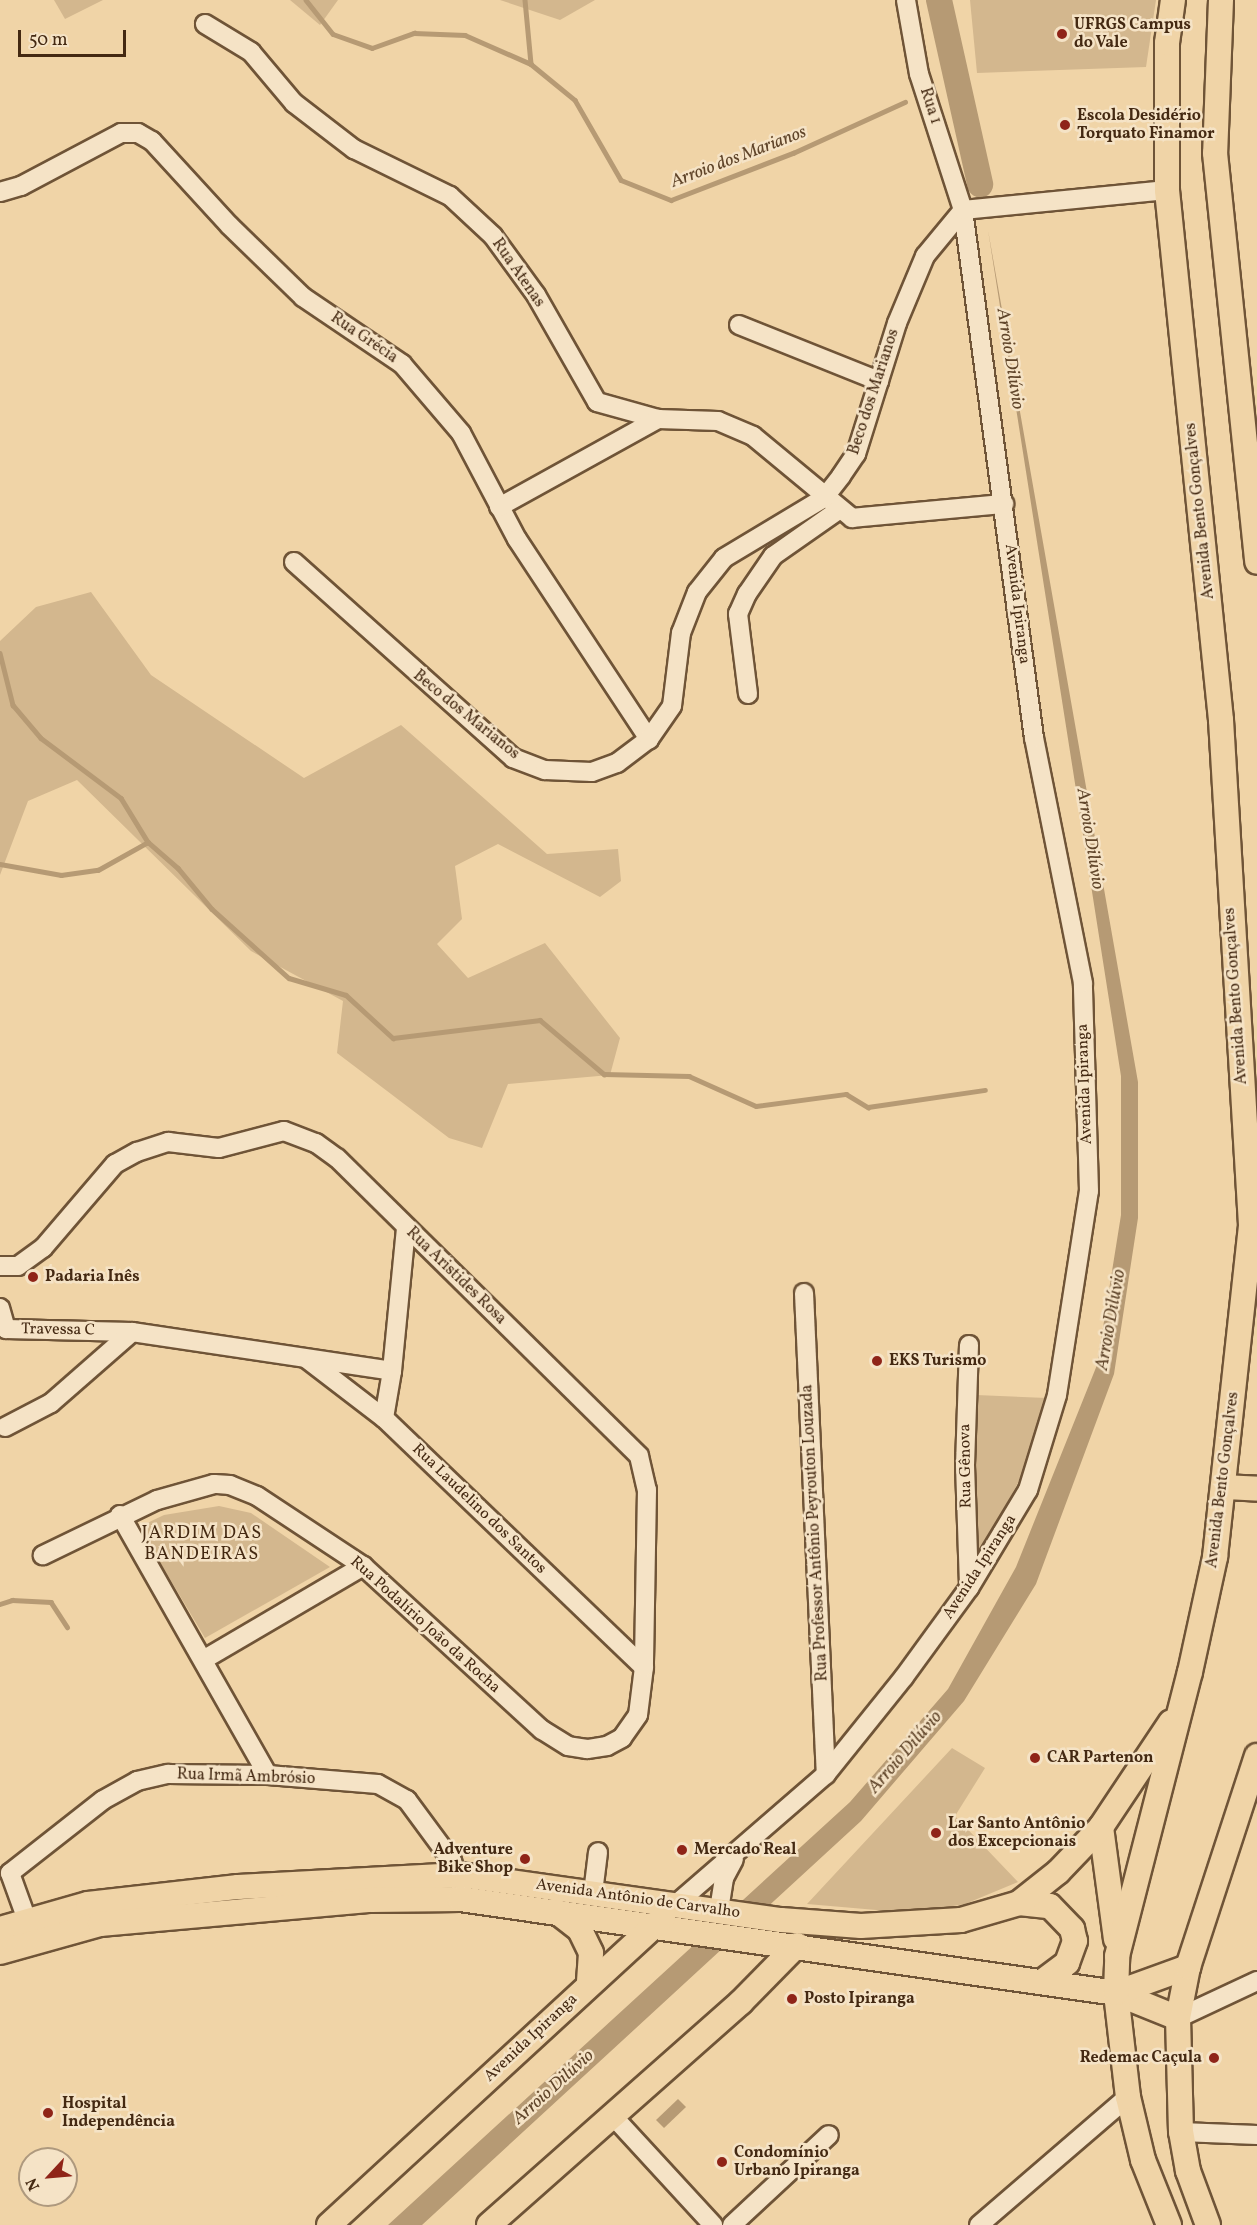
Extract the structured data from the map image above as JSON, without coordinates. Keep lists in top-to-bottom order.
{
  "streets": {
    "main road": ["Avenida Bento Gonçalves", "Avenida Ipiranga", "Avenida Antônio de Carvalho"],
    "street": [
      "Rua 1",
      "Rua Atenas",
      "Rua Grécia",
      "Beco dos Marianos",
      "Rua Aristides Rosa",
      "Travessa C",
      "Rua Gênova",
      "Rua Laudelino dos Santos",
      "Rua Professor Antônio Peyrouton Louzada",
      "Rua Podalírio João da Rocha",
      "Rua Irmã Ambrósio"
    ]
  },
  "crossings": [
    ["Rua 1", "Beco dos Marianos"],
    ["Rua 1", "Avenida Ipiranga"],
    ["Rua Atenas", "Beco dos Marianos"],
    ["Rua Atenas", "Avenida Ipiranga"],
    ["Rua Grécia", "Beco dos Marianos"],
    ["Beco dos Marianos", "Avenida Ipiranga"],
    ["Avenida Bento Gonçalves", "Avenida Antônio de Carvalho"],
    ["Avenida Ipiranga", "Rua Gênova"],
    ["Avenida Ipiranga", "Rua Professor Antônio Peyrouton Louzada"],
    ["Avenida Ipiranga", "Avenida Antônio de Carvalho"],
    ["Rua Aristides Rosa", "Rua Laudelino dos Santos"],
    ["Rua Aristides Rosa", "Rua Podalírio João da Rocha"],
    ["Travessa C", "Rua Laudelino dos Santos"],
    ["Rua Irmã Ambrósio", "Avenida Antônio de Carvalho"]
  ],
  "districts": ["JARDIM DAS BANDEIRAS"],
  "water": ["Arroio dos Marianos", "Arroio Dilúvio"],
  "places": [
    "UFRGS Campus do Vale",
    "Escola Desidério Torquato Finamor",
    "Padaria Inês",
    "EKS Turismo",
    "CAR Partenon",
    "Lar Santo Antônio dos Excepcionais",
    "Mercado Real",
    "Adventure Bike Shop",
    "Posto Ipiranga",
    "Redemac Caçula",
    "Hospital Independência",
    "Condomínio Urbano Ipiranga"
  ],
  "scale_bar": "50 m",
  "north": "bottom left"
}
